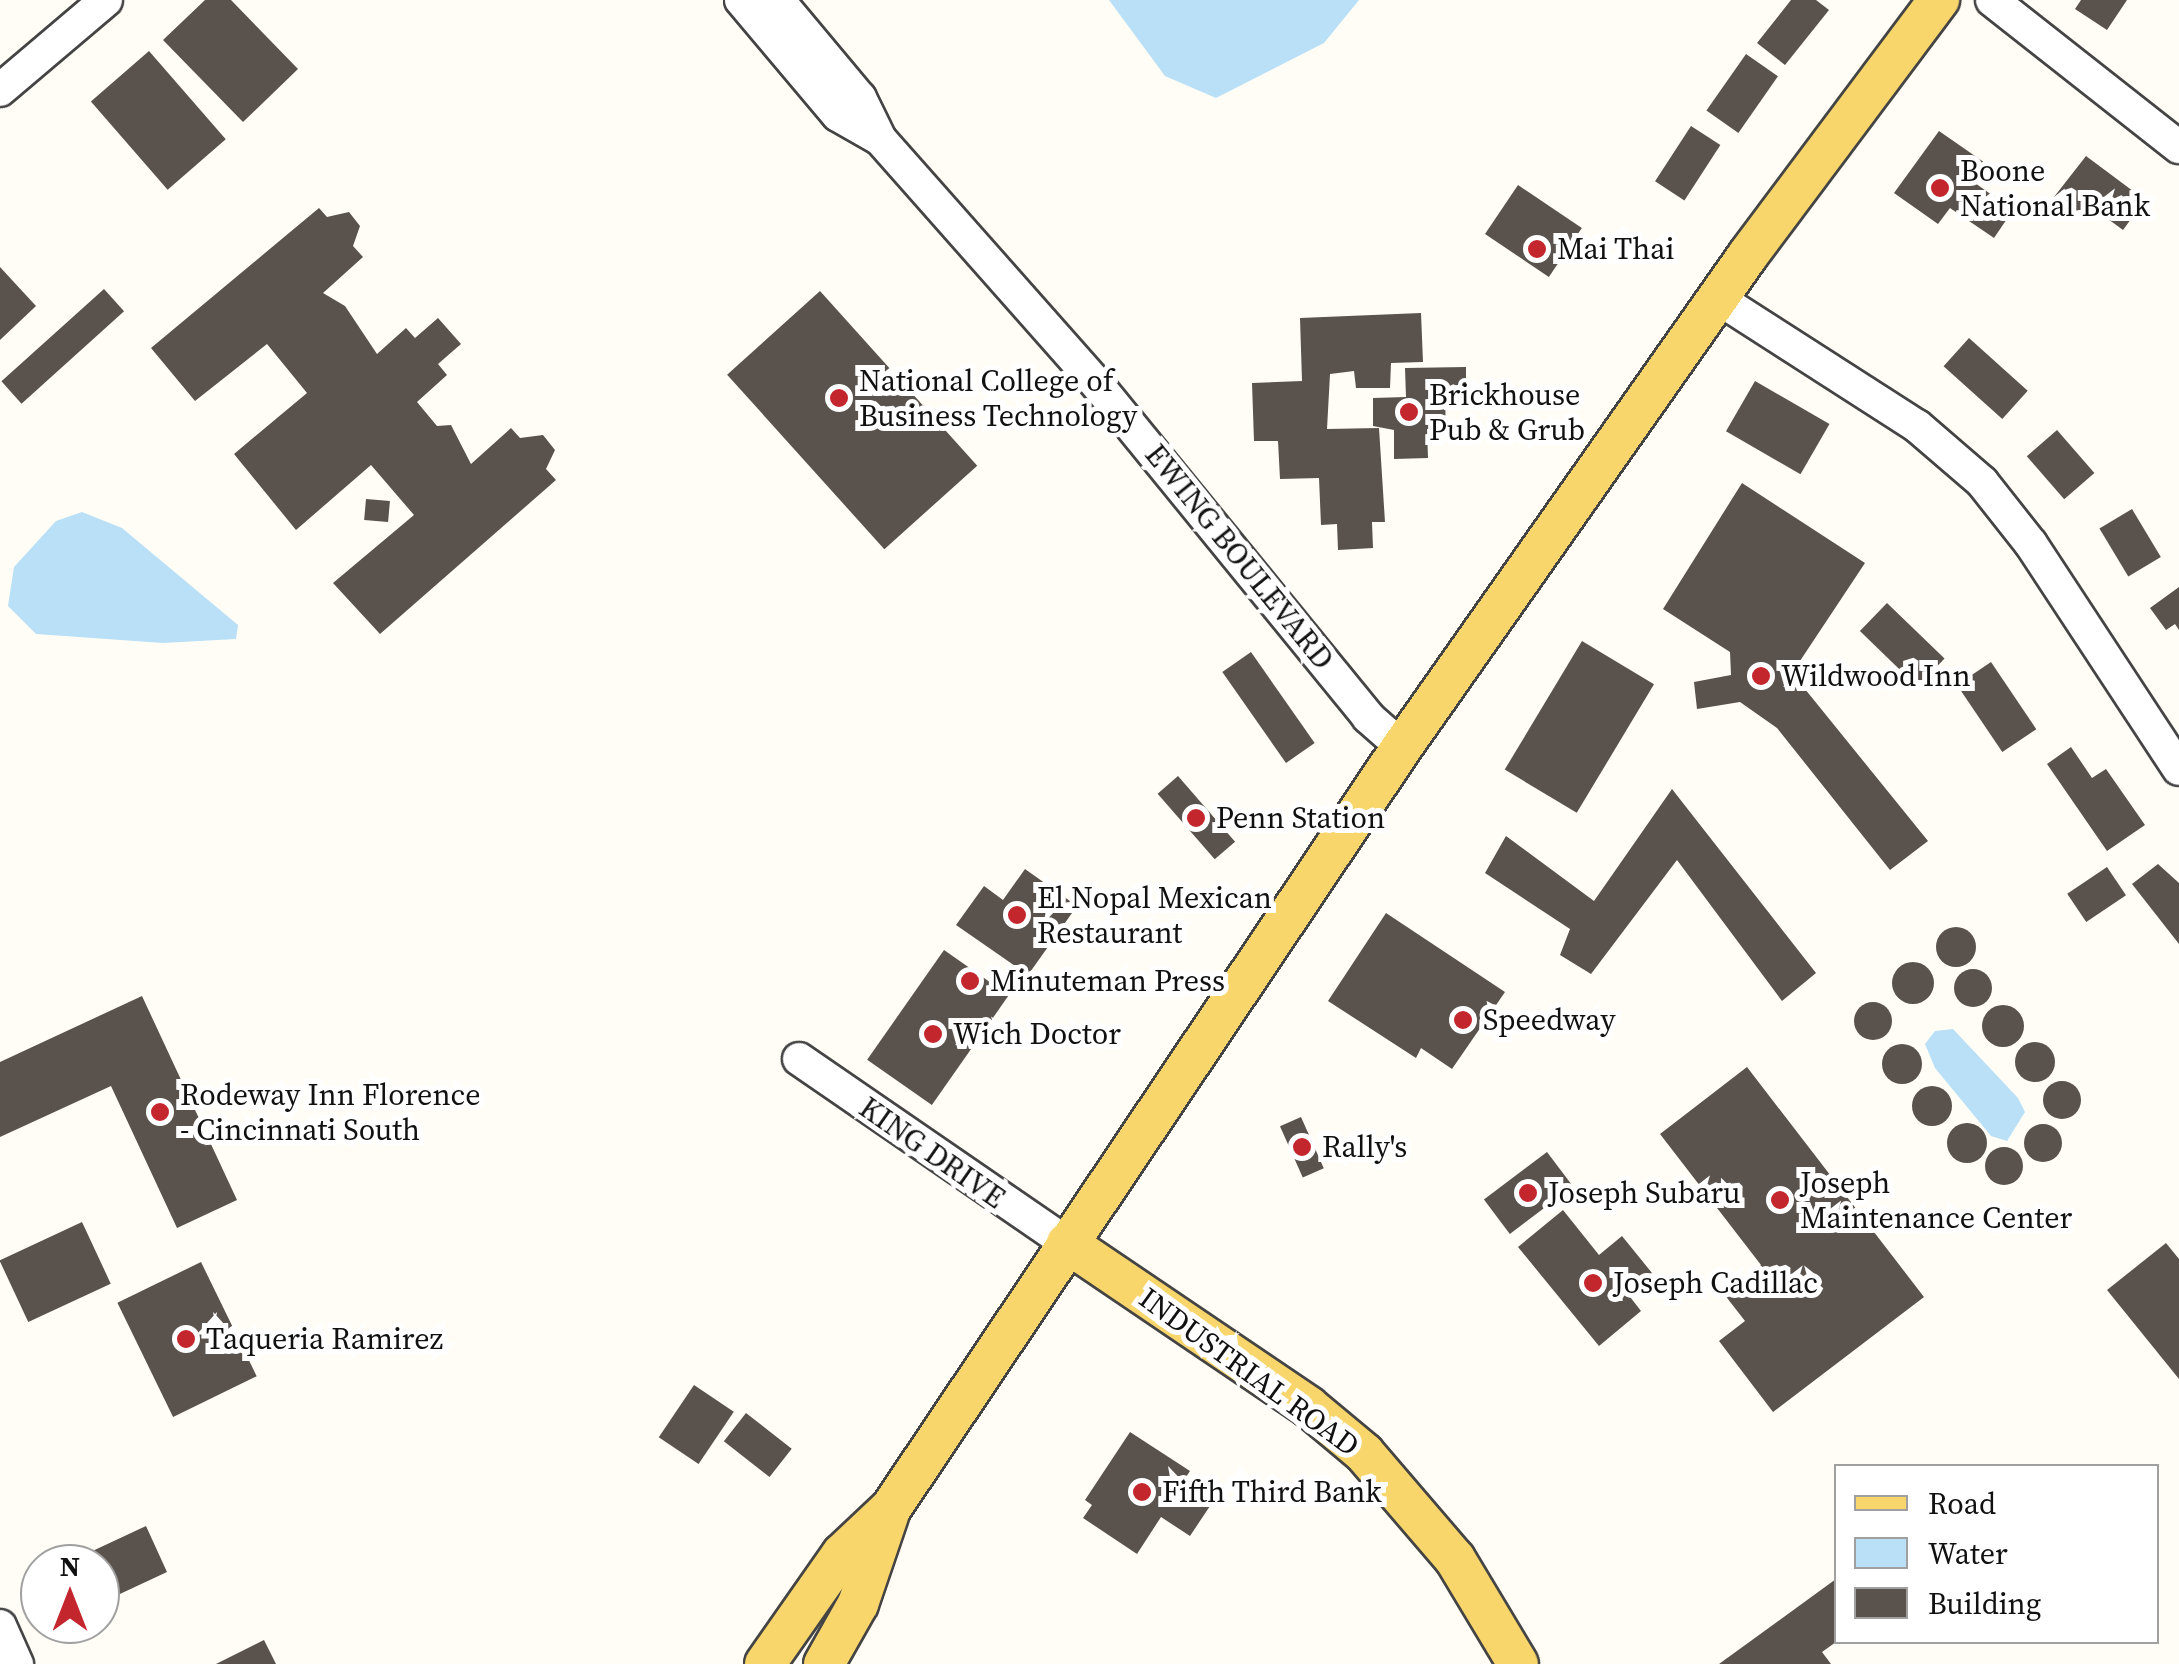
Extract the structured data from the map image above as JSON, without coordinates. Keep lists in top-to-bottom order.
{
  "streets": {
    "main road": ["INDUSTRIAL ROAD"],
    "street": ["EWING BOULEVARD", "KING DRIVE"]
  },
  "crossings": [
    ["KING DRIVE", "INDUSTRIAL ROAD"]
  ],
  "places": [
    "Boone National Bank",
    "Mai Thai",
    "National College of Business Technology",
    "Brickhouse Pub & Grub",
    "Wildwood Inn",
    "Penn Station",
    "El Nopal Mexican Restaurant",
    "Minuteman Press",
    "Speedway",
    "Wich Doctor",
    "Rodeway Inn Florence - Cincinnati South",
    "Rally's",
    "Joseph Subaru",
    "Joseph Maintenance Center",
    "Joseph Cadillac",
    "Taqueria Ramirez",
    "Fifth Third Bank"
  ],
  "legend": ["Road", "Water", "Building"],
  "north": "top"
}
